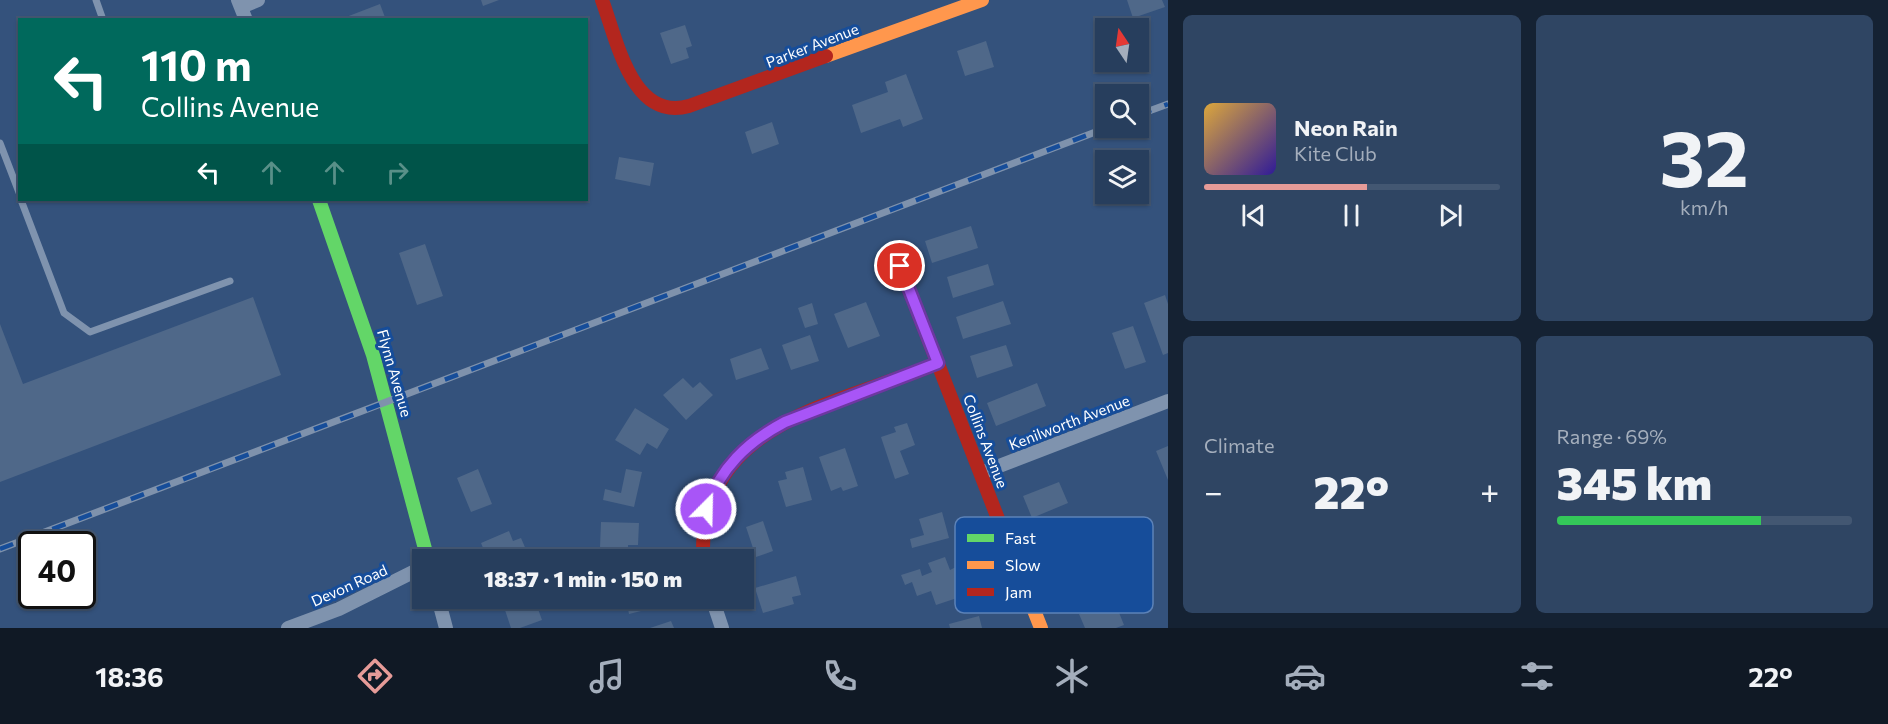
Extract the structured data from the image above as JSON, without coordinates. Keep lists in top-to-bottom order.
{
  "streets": {
    "street": [
      "Parker Avenue",
      "Flynn Avenue",
      "Kenilworth Avenue",
      "Collins Avenue",
      "Devon Road"
    ]
  },
  "crossings": [
    ["Kenilworth Avenue", "Collins Avenue"]
  ],
  "legend": ["Fast", "Slow", "Jam"],
  "north": "top",
  "page": {
    "tile": [
      ["32", "km/h"],
      "Climate",
      ["Range · 69%", "345 km"]
    ],
    "turn": ["110 m", "Collins Avenue"],
    "song": ["Neon Rain", "Kite Club"],
    "heat": ["−", "22°", "+"],
    "limit": "40",
    "trip": "18:37 · 1 min · 150 m",
    "tabs": ["18:36", "22°"]
  }
}
